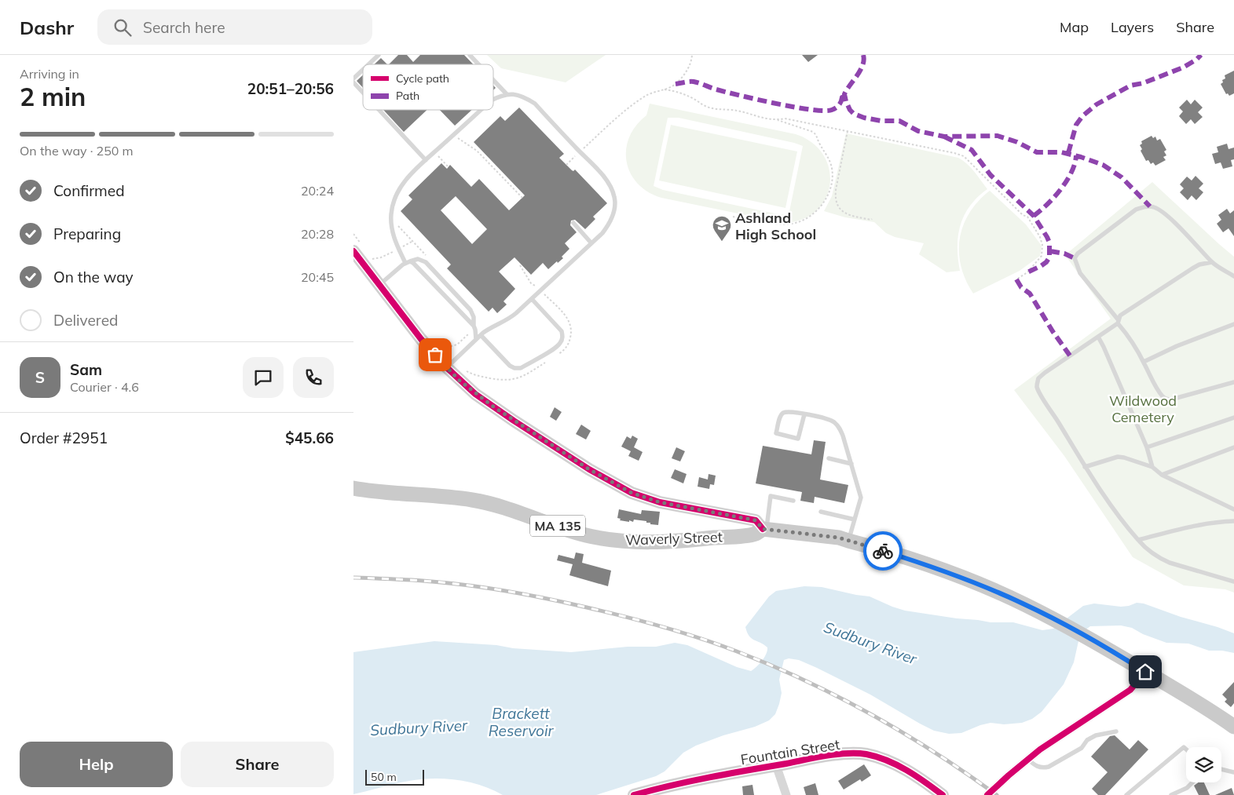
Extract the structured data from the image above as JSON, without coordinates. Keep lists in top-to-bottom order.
{
  "streets": {
    "main road": ["MA 135", "Waverly Street"],
    "street": ["Fountain Street"]
  },
  "crossings": [
    ["MA 135", "Waverly Street"]
  ],
  "water": ["Sudbury River", "Brackett Reservoir"],
  "parks": ["Wildwood Cemetery"],
  "places": {
    "school or university": ["Ashland High School"]
  },
  "legend": ["Cycle path", "Path"],
  "scale_bar": "50 m",
  "page": {
    "header": "Dashr",
    "search": "Search here",
    "nav": ["Map", "Layers", "Share"],
    "heading": ["2 min", "Arriving in", "20:51–20:56"],
    "panel": [
      "Sam",
      "Courier · 4.6",
      "Order #2951",
      "$45.66"
    ],
    "bar": "On the way · 250 m",
    "list": [
      ["Confirmed", "20:24"],
      ["Preparing", "20:28"],
      ["On the way", "20:45"],
      "Delivered"
    ],
    "round": "S",
    "buttons": ["Help", "Share"],
    "scale": "50 m"
  }
}
